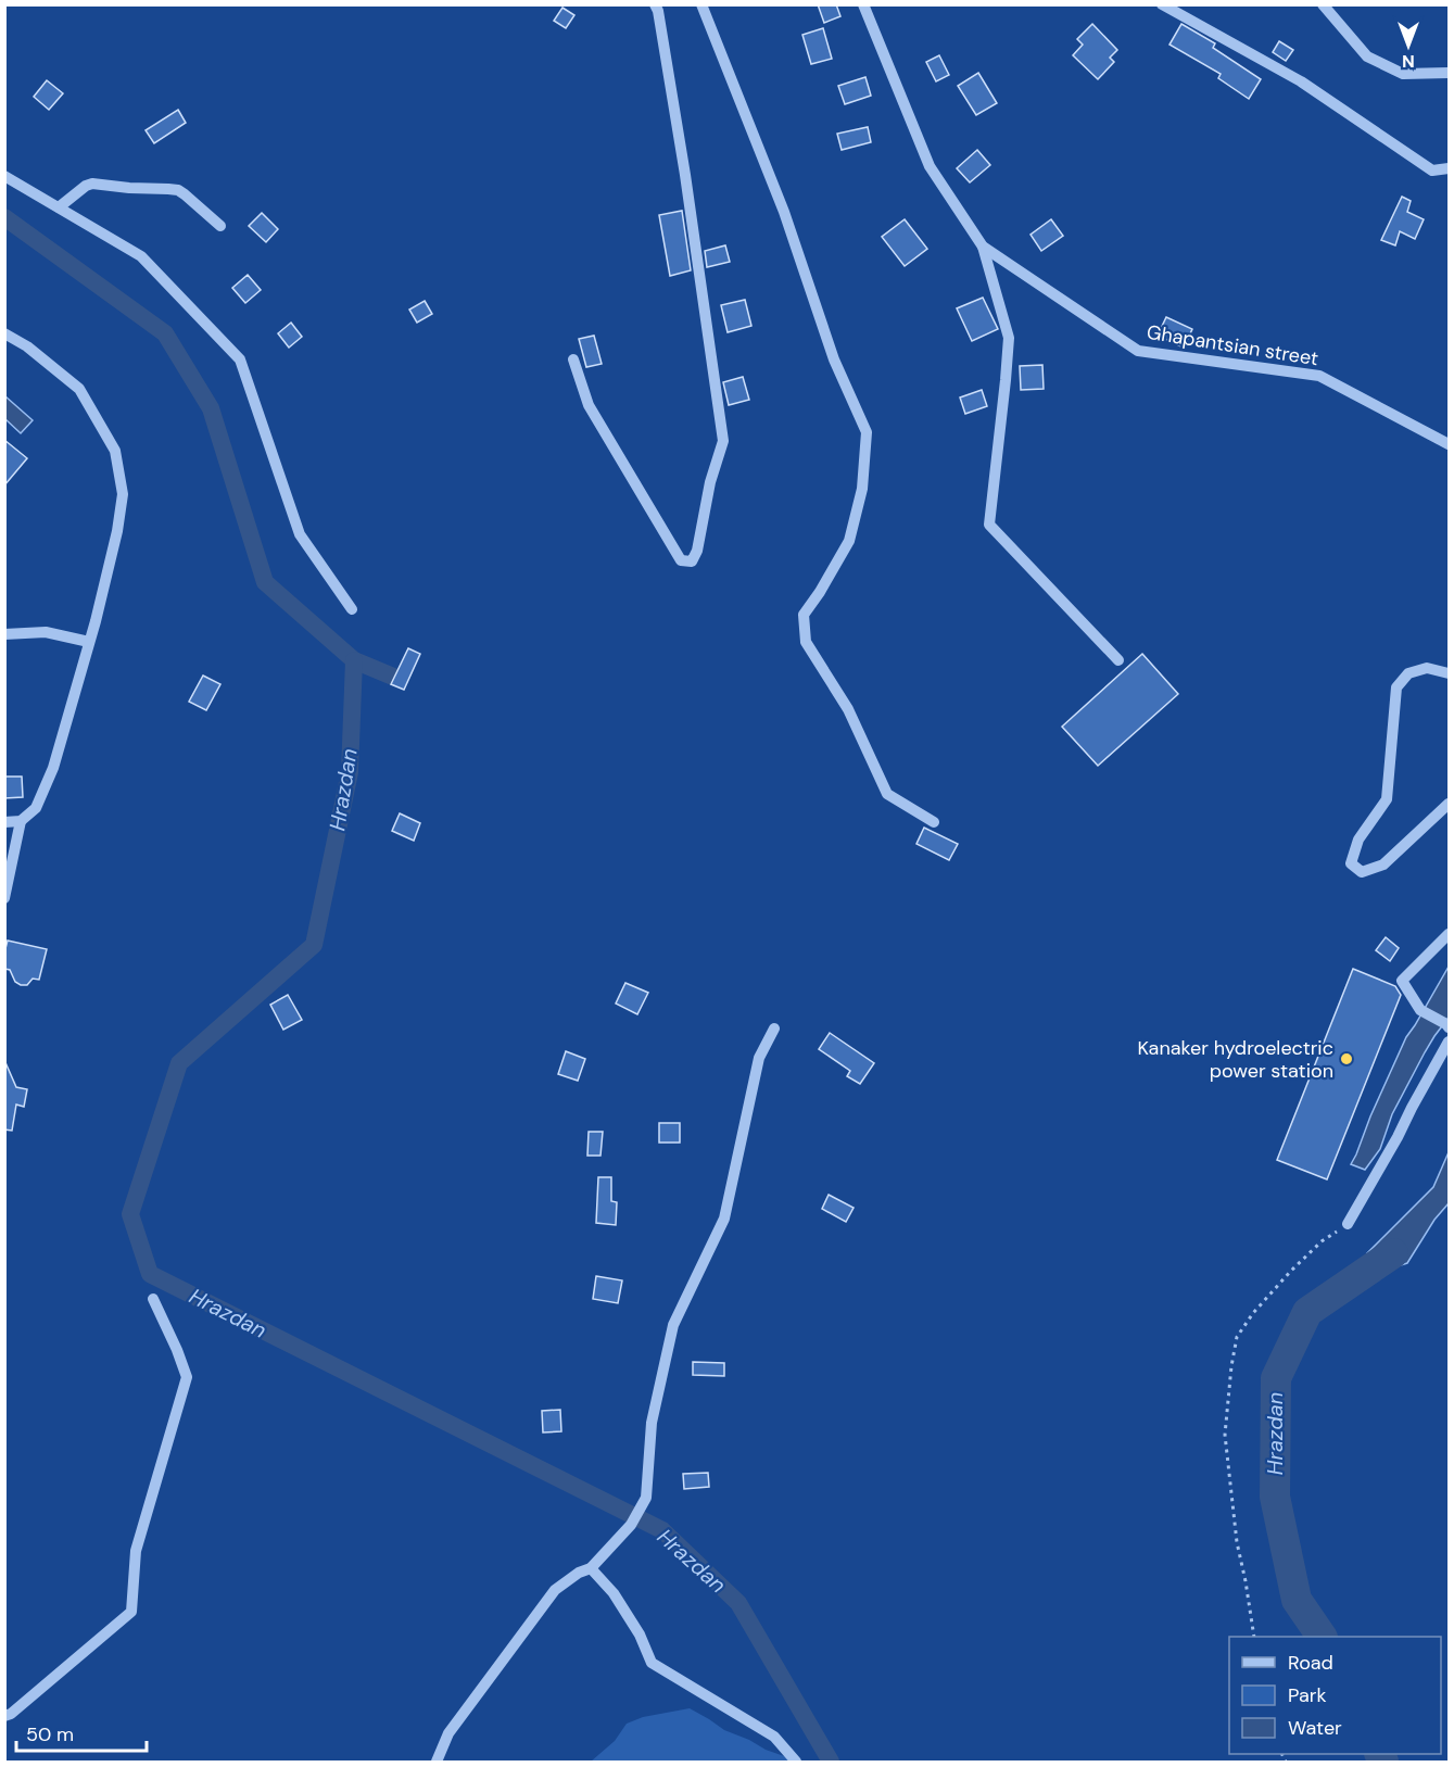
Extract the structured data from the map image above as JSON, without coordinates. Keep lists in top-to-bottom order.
{
  "streets": {
    "street": ["Ghapantsian street"]
  },
  "water": ["Hrazdan"],
  "places": ["Kanaker hydroelectric power station"],
  "legend": ["Road", "Park", "Water"],
  "scale_bar": "50 m",
  "north": "bottom"
}
